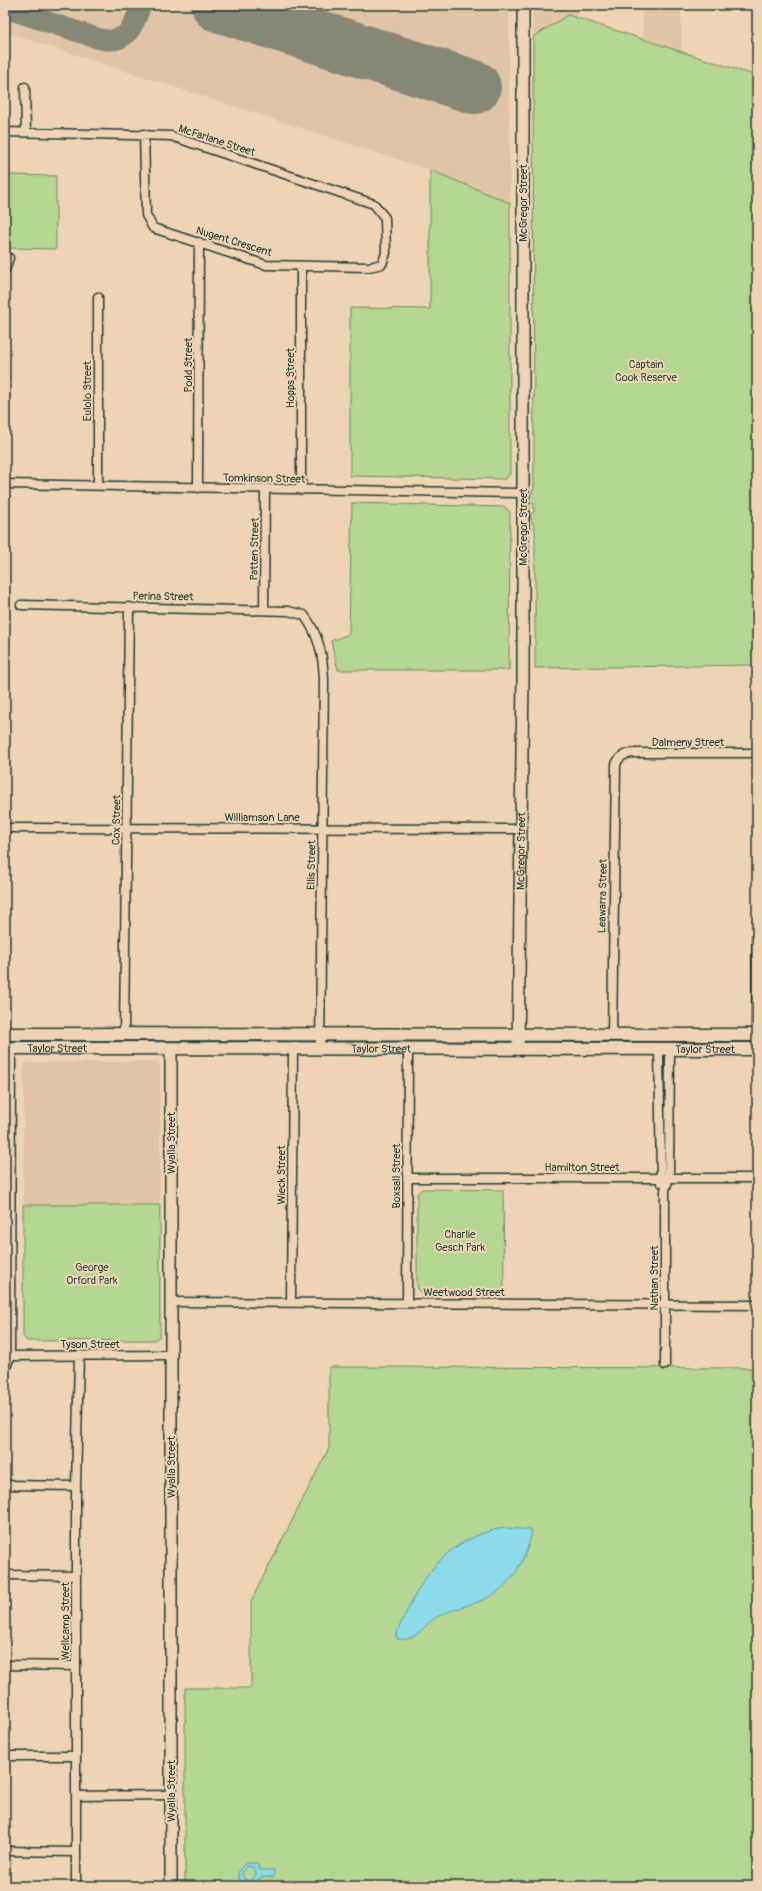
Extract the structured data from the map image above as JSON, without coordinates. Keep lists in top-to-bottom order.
{
  "streets": {
    "main road": ["Taylor Street"],
    "street": [
      "McFarlane Street",
      "McGregor Street",
      "Nugent Crescent",
      "Podd Street",
      "Hopps Street",
      "Eulolo Street",
      "Tomkinson Street",
      "Patten Street",
      "Perina Street",
      "Dalmeny Street",
      "Williamson Lane",
      "Cox Street",
      "Ellis Street",
      "Leawarra Street",
      "Wyalla Street",
      "Hamilton Street",
      "Wieck Street",
      "Boxsall Street",
      "Nathan Street",
      "Weetwood Street",
      "Tyson Street",
      "Wellcamp Street"
    ]
  },
  "crossings": [
    ["McFarlane Street", "Nugent Crescent"],
    ["McGregor Street", "Tomkinson Street"],
    ["McGregor Street", "Williamson Lane"],
    ["McGregor Street", "Taylor Street"],
    ["Nugent Crescent", "Podd Street"],
    ["Nugent Crescent", "Hopps Street"],
    ["Podd Street", "Tomkinson Street"],
    ["Hopps Street", "Tomkinson Street"],
    ["Eulolo Street", "Tomkinson Street"],
    ["Tomkinson Street", "Patten Street"],
    ["Patten Street", "Perina Street"],
    ["Perina Street", "Cox Street"],
    ["Perina Street", "Ellis Street"],
    ["Dalmeny Street", "Leawarra Street"],
    ["Williamson Lane", "Cox Street"],
    ["Williamson Lane", "Ellis Street"],
    ["Cox Street", "Taylor Street"],
    ["Ellis Street", "Taylor Street"],
    ["Leawarra Street", "Taylor Street"],
    ["Taylor Street", "Wyalla Street"],
    ["Taylor Street", "Wieck Street"],
    ["Taylor Street", "Boxsall Street"],
    ["Taylor Street", "Nathan Street"],
    ["Wyalla Street", "Weetwood Street"],
    ["Wyalla Street", "Tyson Street"],
    ["Hamilton Street", "Boxsall Street"],
    ["Hamilton Street", "Nathan Street"],
    ["Wieck Street", "Weetwood Street"],
    ["Boxsall Street", "Weetwood Street"],
    ["Nathan Street", "Weetwood Street"],
    ["Tyson Street", "Wellcamp Street"]
  ],
  "parks": ["Captain Cook Reserve", "Charlie Gesch Park", "George Orford Park"]
}
